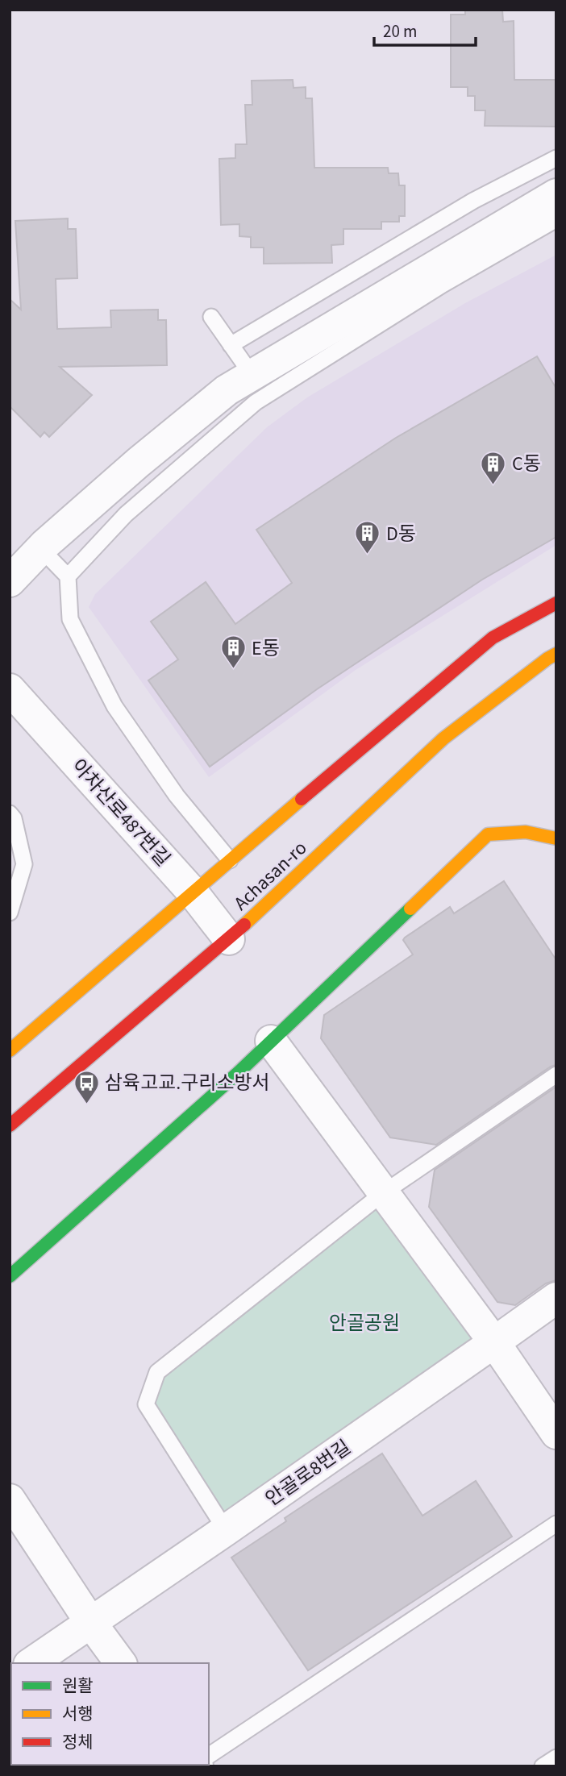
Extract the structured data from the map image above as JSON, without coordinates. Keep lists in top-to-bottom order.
{
  "streets": {
    "main road": ["Achasan-ro"],
    "street": ["아차산로487번길", "안골로8번길"]
  },
  "crossings": [
    ["아차산로487번길", "Achasan-ro"]
  ],
  "parks": ["안골공원"],
  "places": {
    "building": ["C동", "D동", "E동"],
    "bus stop": ["삼육고교.구리소방서"]
  },
  "legend": ["원활", "서행", "정체"],
  "scale_bar": "20 m"
}
